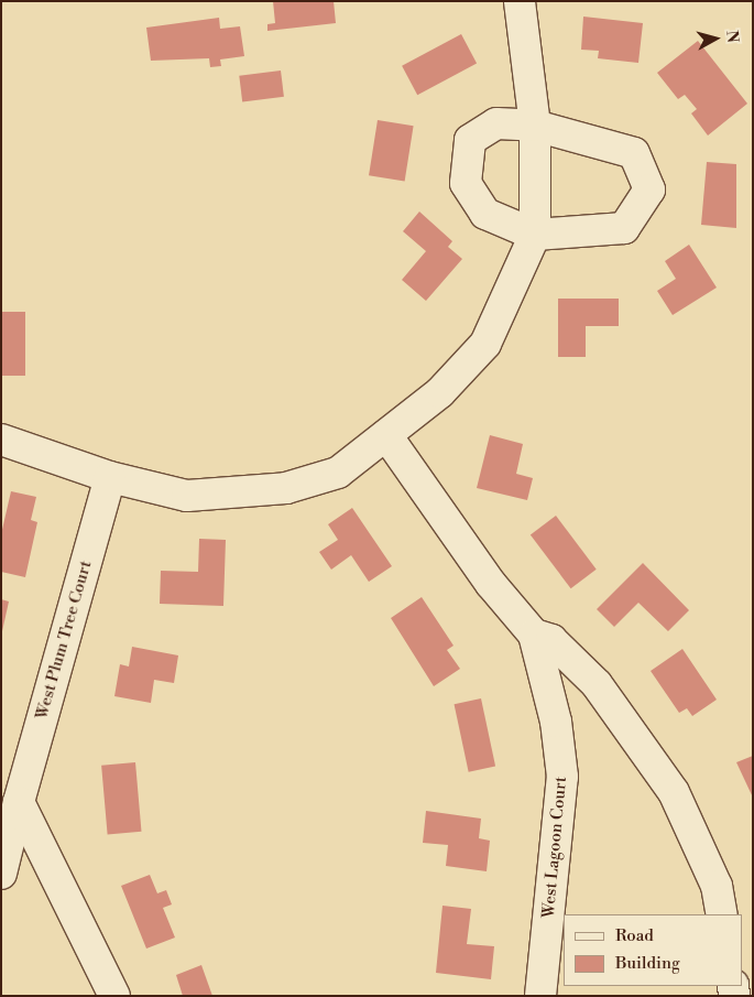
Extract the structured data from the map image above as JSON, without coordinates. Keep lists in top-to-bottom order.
{
  "streets": {
    "street": ["West Plum Tree Court", "West Lagoon Court"]
  },
  "legend": ["Road", "Building"],
  "north": "right"
}
